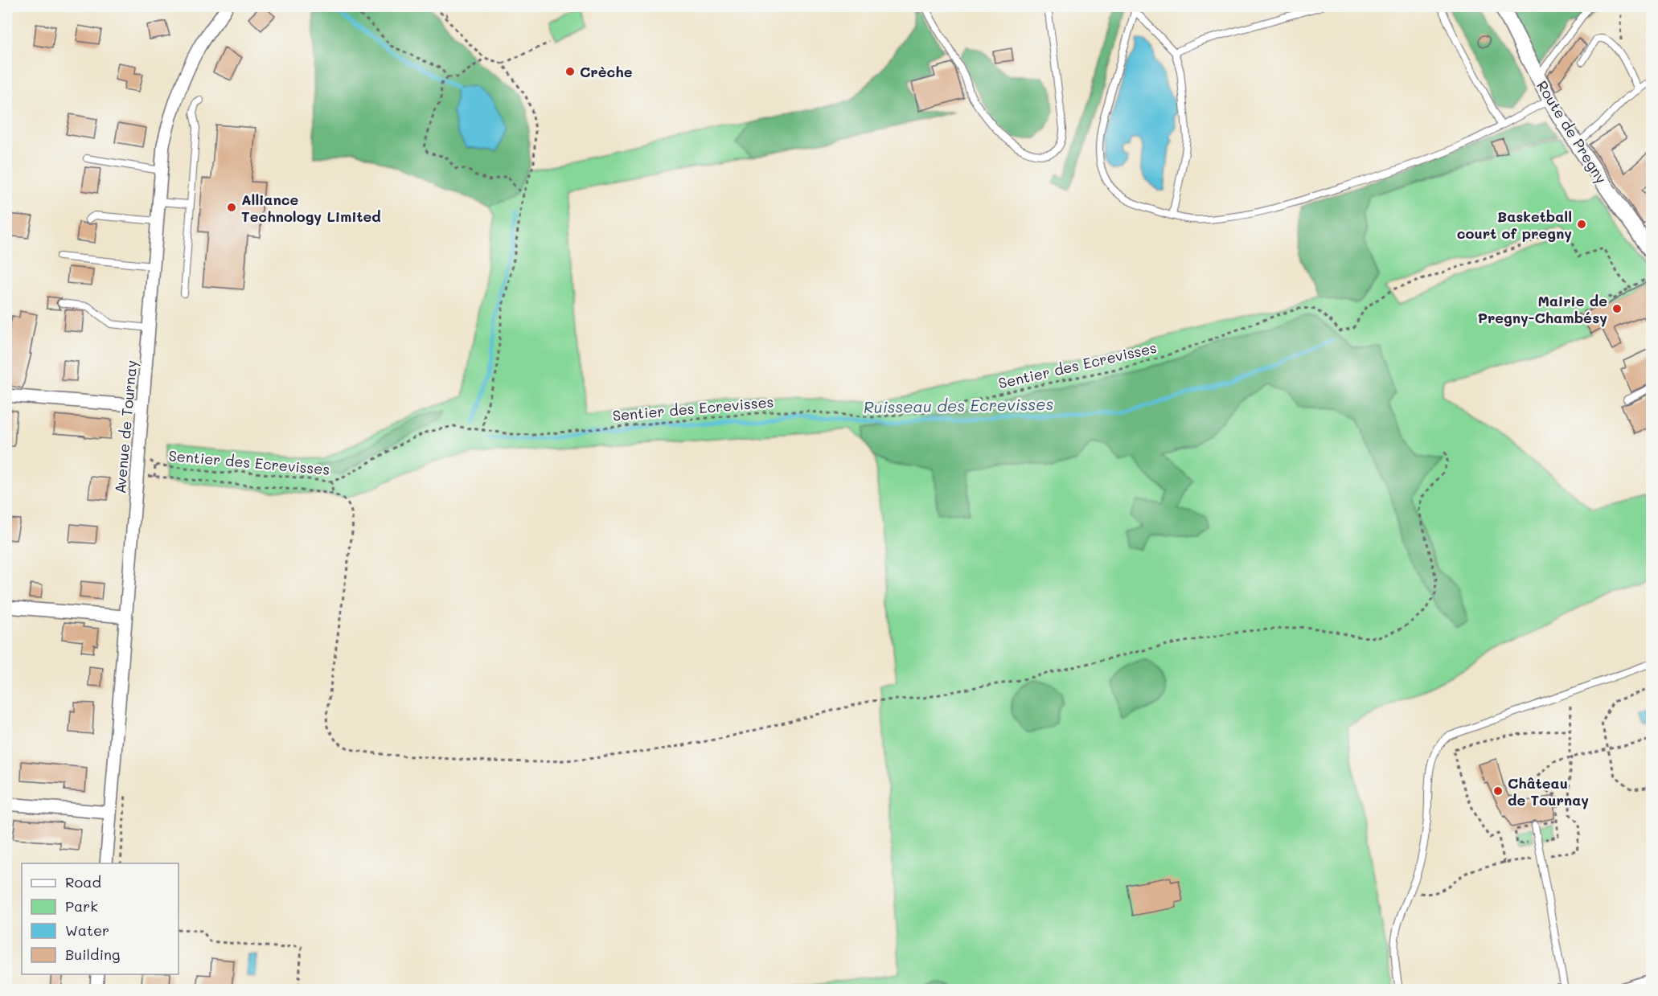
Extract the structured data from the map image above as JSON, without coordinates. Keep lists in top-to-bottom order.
{
  "streets": {
    "street": ["Route de Pregny", "Avenue de Tournay"],
    "path": ["Sentier des Ecrevisses"]
  },
  "water": ["Ruisseau des Ecrevisses"],
  "places": [
    "Crèche",
    "Alliance Technology Limited",
    "Basketball court of pregny",
    "Mairie de Pregny-Chambésy",
    "Château de Tournay"
  ],
  "legend": [
    "Road",
    "Park",
    "Water",
    "Building"
  ]
}
